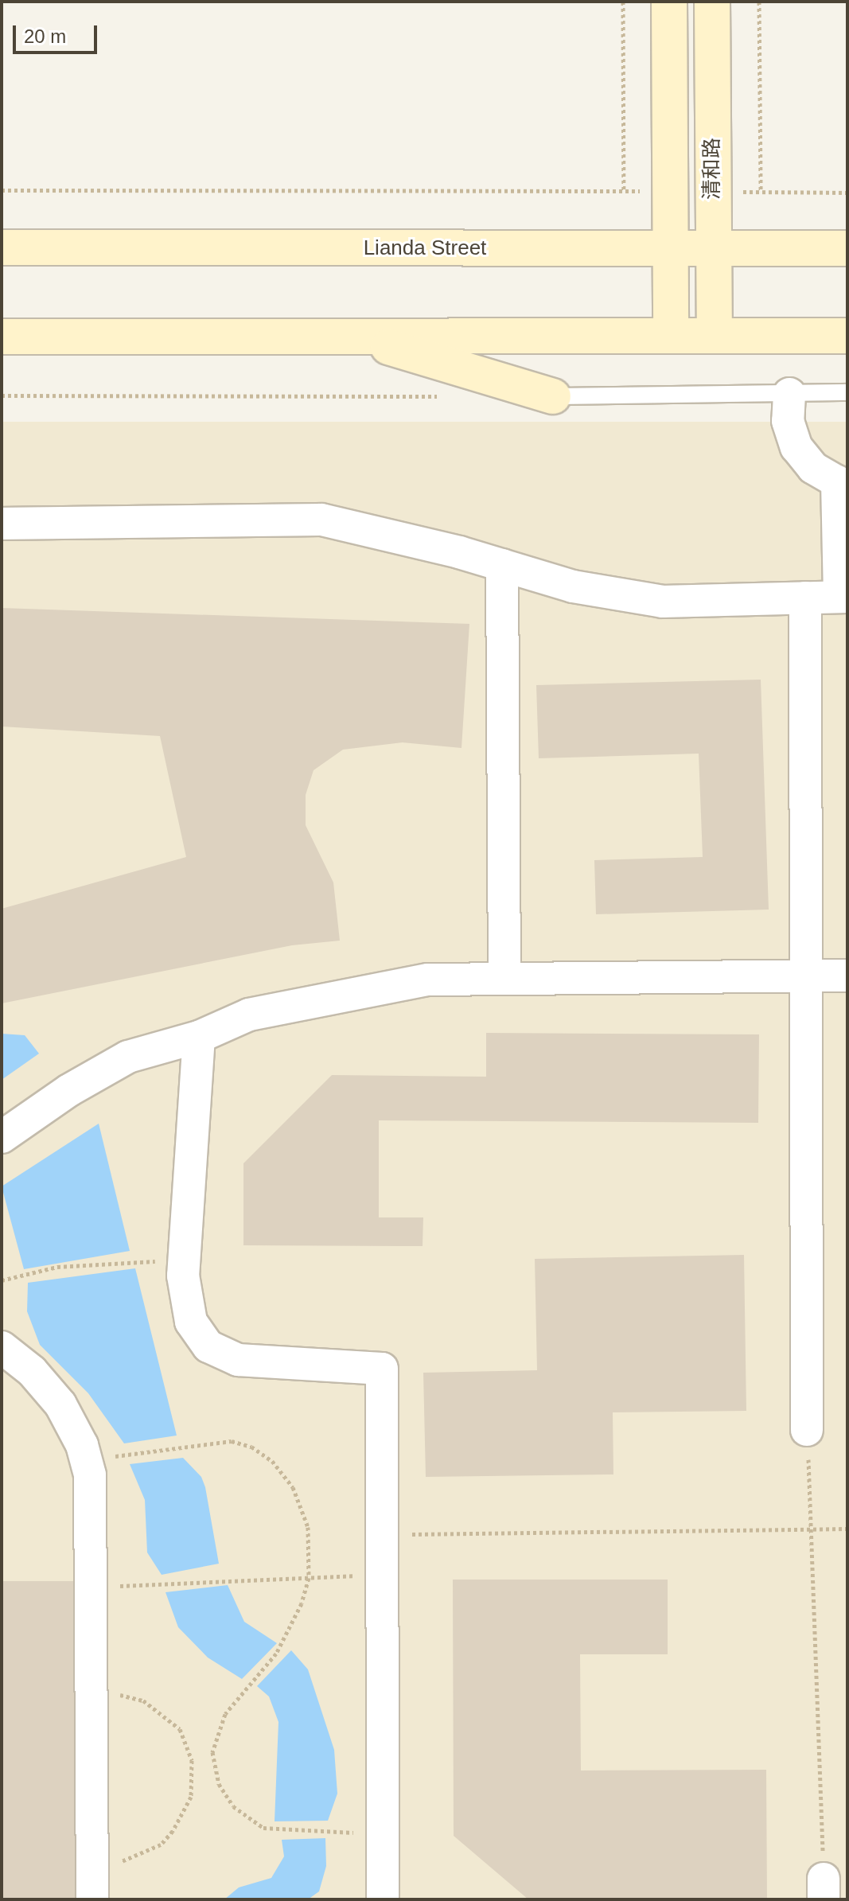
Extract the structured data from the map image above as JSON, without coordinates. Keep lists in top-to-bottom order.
{
  "streets": {
    "main road": ["清和路", "Lianda Street"]
  },
  "crossings": [
    ["清和路", "Lianda Street"]
  ],
  "scale_bar": "20 m"
}
